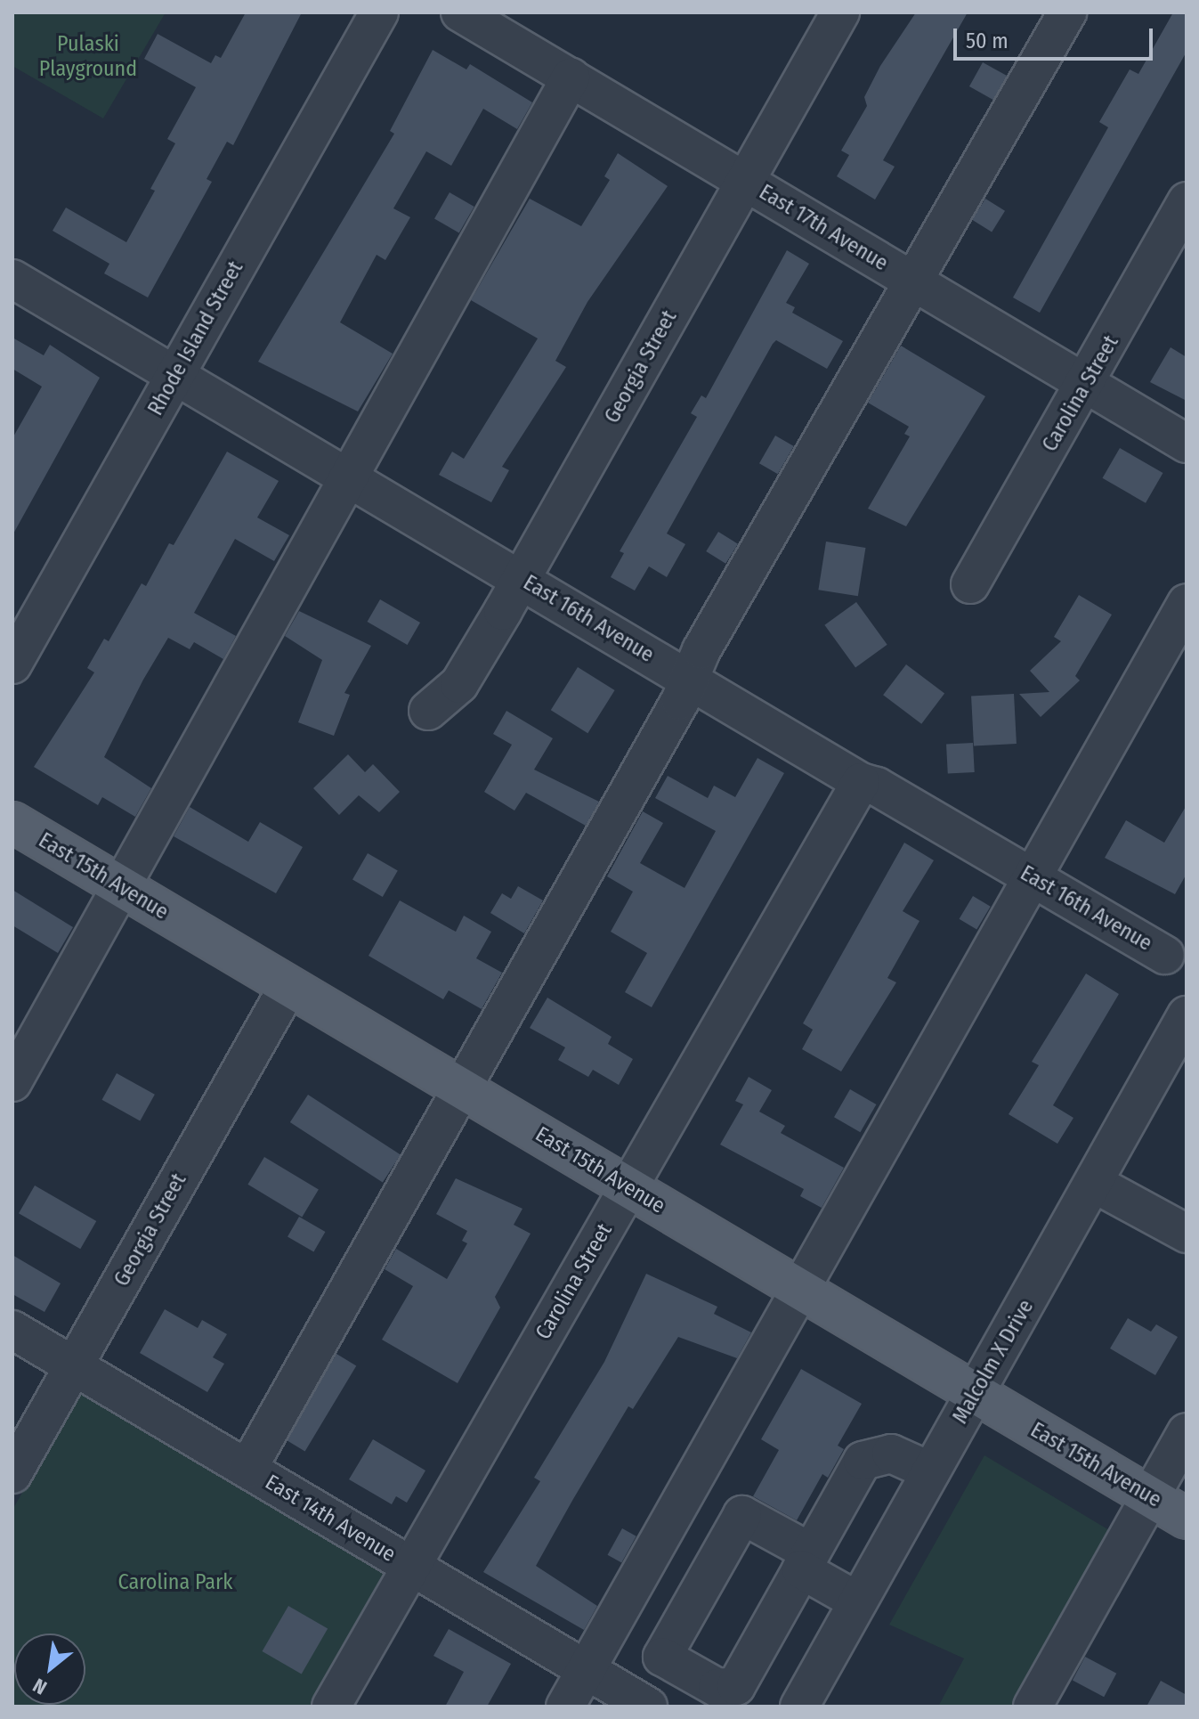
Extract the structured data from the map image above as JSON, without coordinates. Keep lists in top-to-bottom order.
{
  "streets": {
    "main road": ["East 15th Avenue"],
    "street": [
      "East 17th Avenue",
      "Rhode Island Street",
      "Georgia Street",
      "Carolina Street",
      "East 16th Avenue",
      "Malcolm X Drive",
      "East 14th Avenue"
    ]
  },
  "crossings": [
    ["East 17th Avenue", "Georgia Street"],
    ["East 17th Avenue", "Carolina Street"],
    ["Rhode Island Street", "East 16th Avenue"],
    ["Georgia Street", "East 16th Avenue"],
    ["Georgia Street", "East 15th Avenue"],
    ["Georgia Street", "East 14th Avenue"],
    ["Carolina Street", "East 16th Avenue"],
    ["Carolina Street", "East 15th Avenue"],
    ["Carolina Street", "East 14th Avenue"],
    ["East 15th Avenue", "Malcolm X Drive"]
  ],
  "parks": ["Pulaski Playground", "Carolina Park"],
  "scale_bar": "50 m",
  "north": "bottom left"
}
